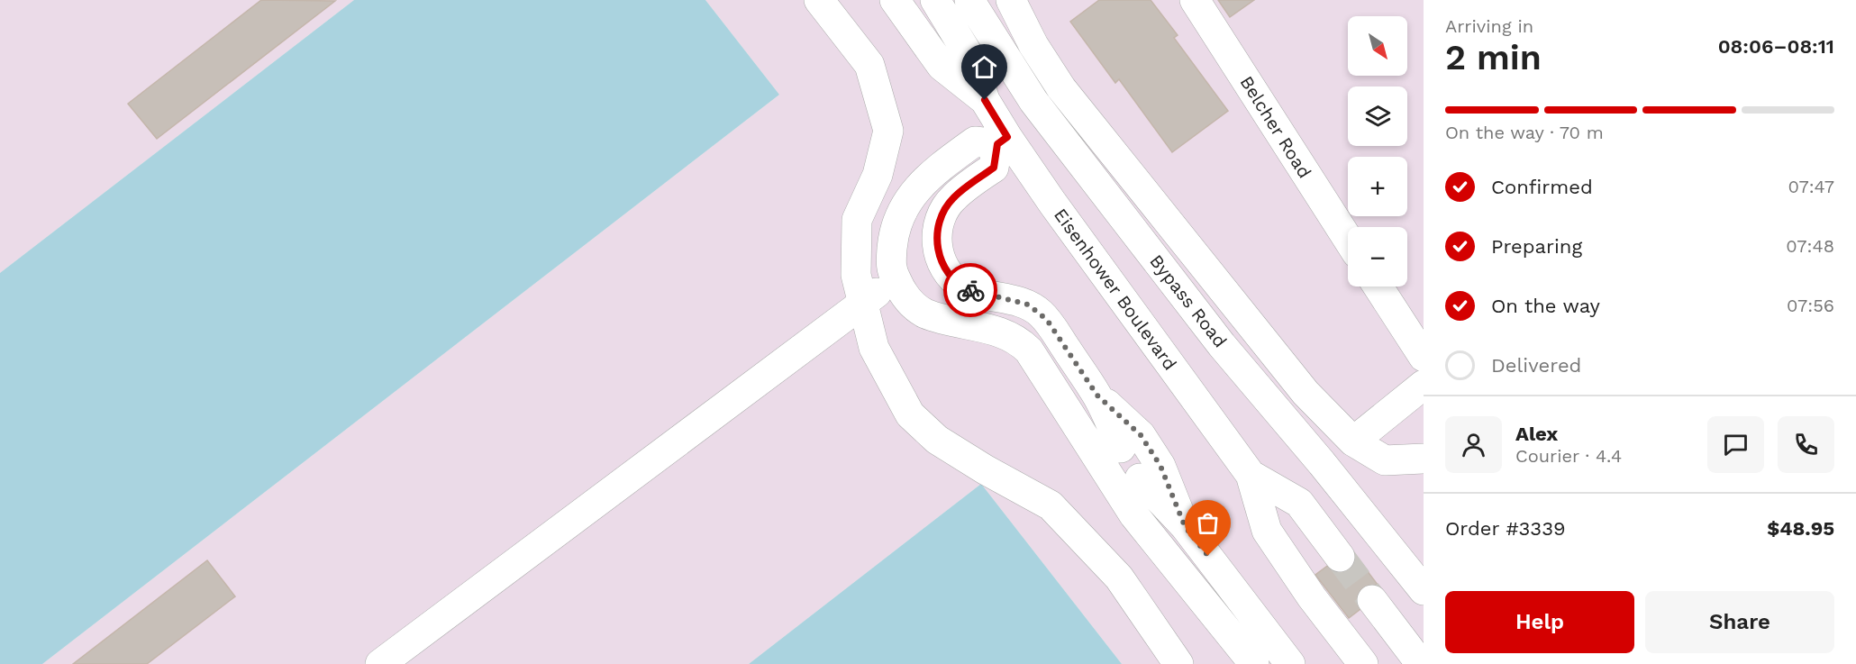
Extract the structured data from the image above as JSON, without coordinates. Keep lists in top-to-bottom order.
{
  "streets": {
    "street": ["Belcher Road", "Eisenhower Boulevard", "Bypass Road"]
  },
  "north": "bottom right",
  "page": {
    "heading": ["2 min", "Arriving in", "08:06–08:11"],
    "panel": [
      "Alex",
      "Courier · 4.4",
      "Order #3339",
      "$48.95"
    ],
    "map_buttons": ["+", "−"],
    "bar": "On the way · 70 m",
    "list": [
      ["Confirmed", "07:47"],
      ["Preparing", "07:48"],
      ["On the way", "07:56"],
      "Delivered"
    ],
    "buttons": ["Help", "Share"]
  }
}
